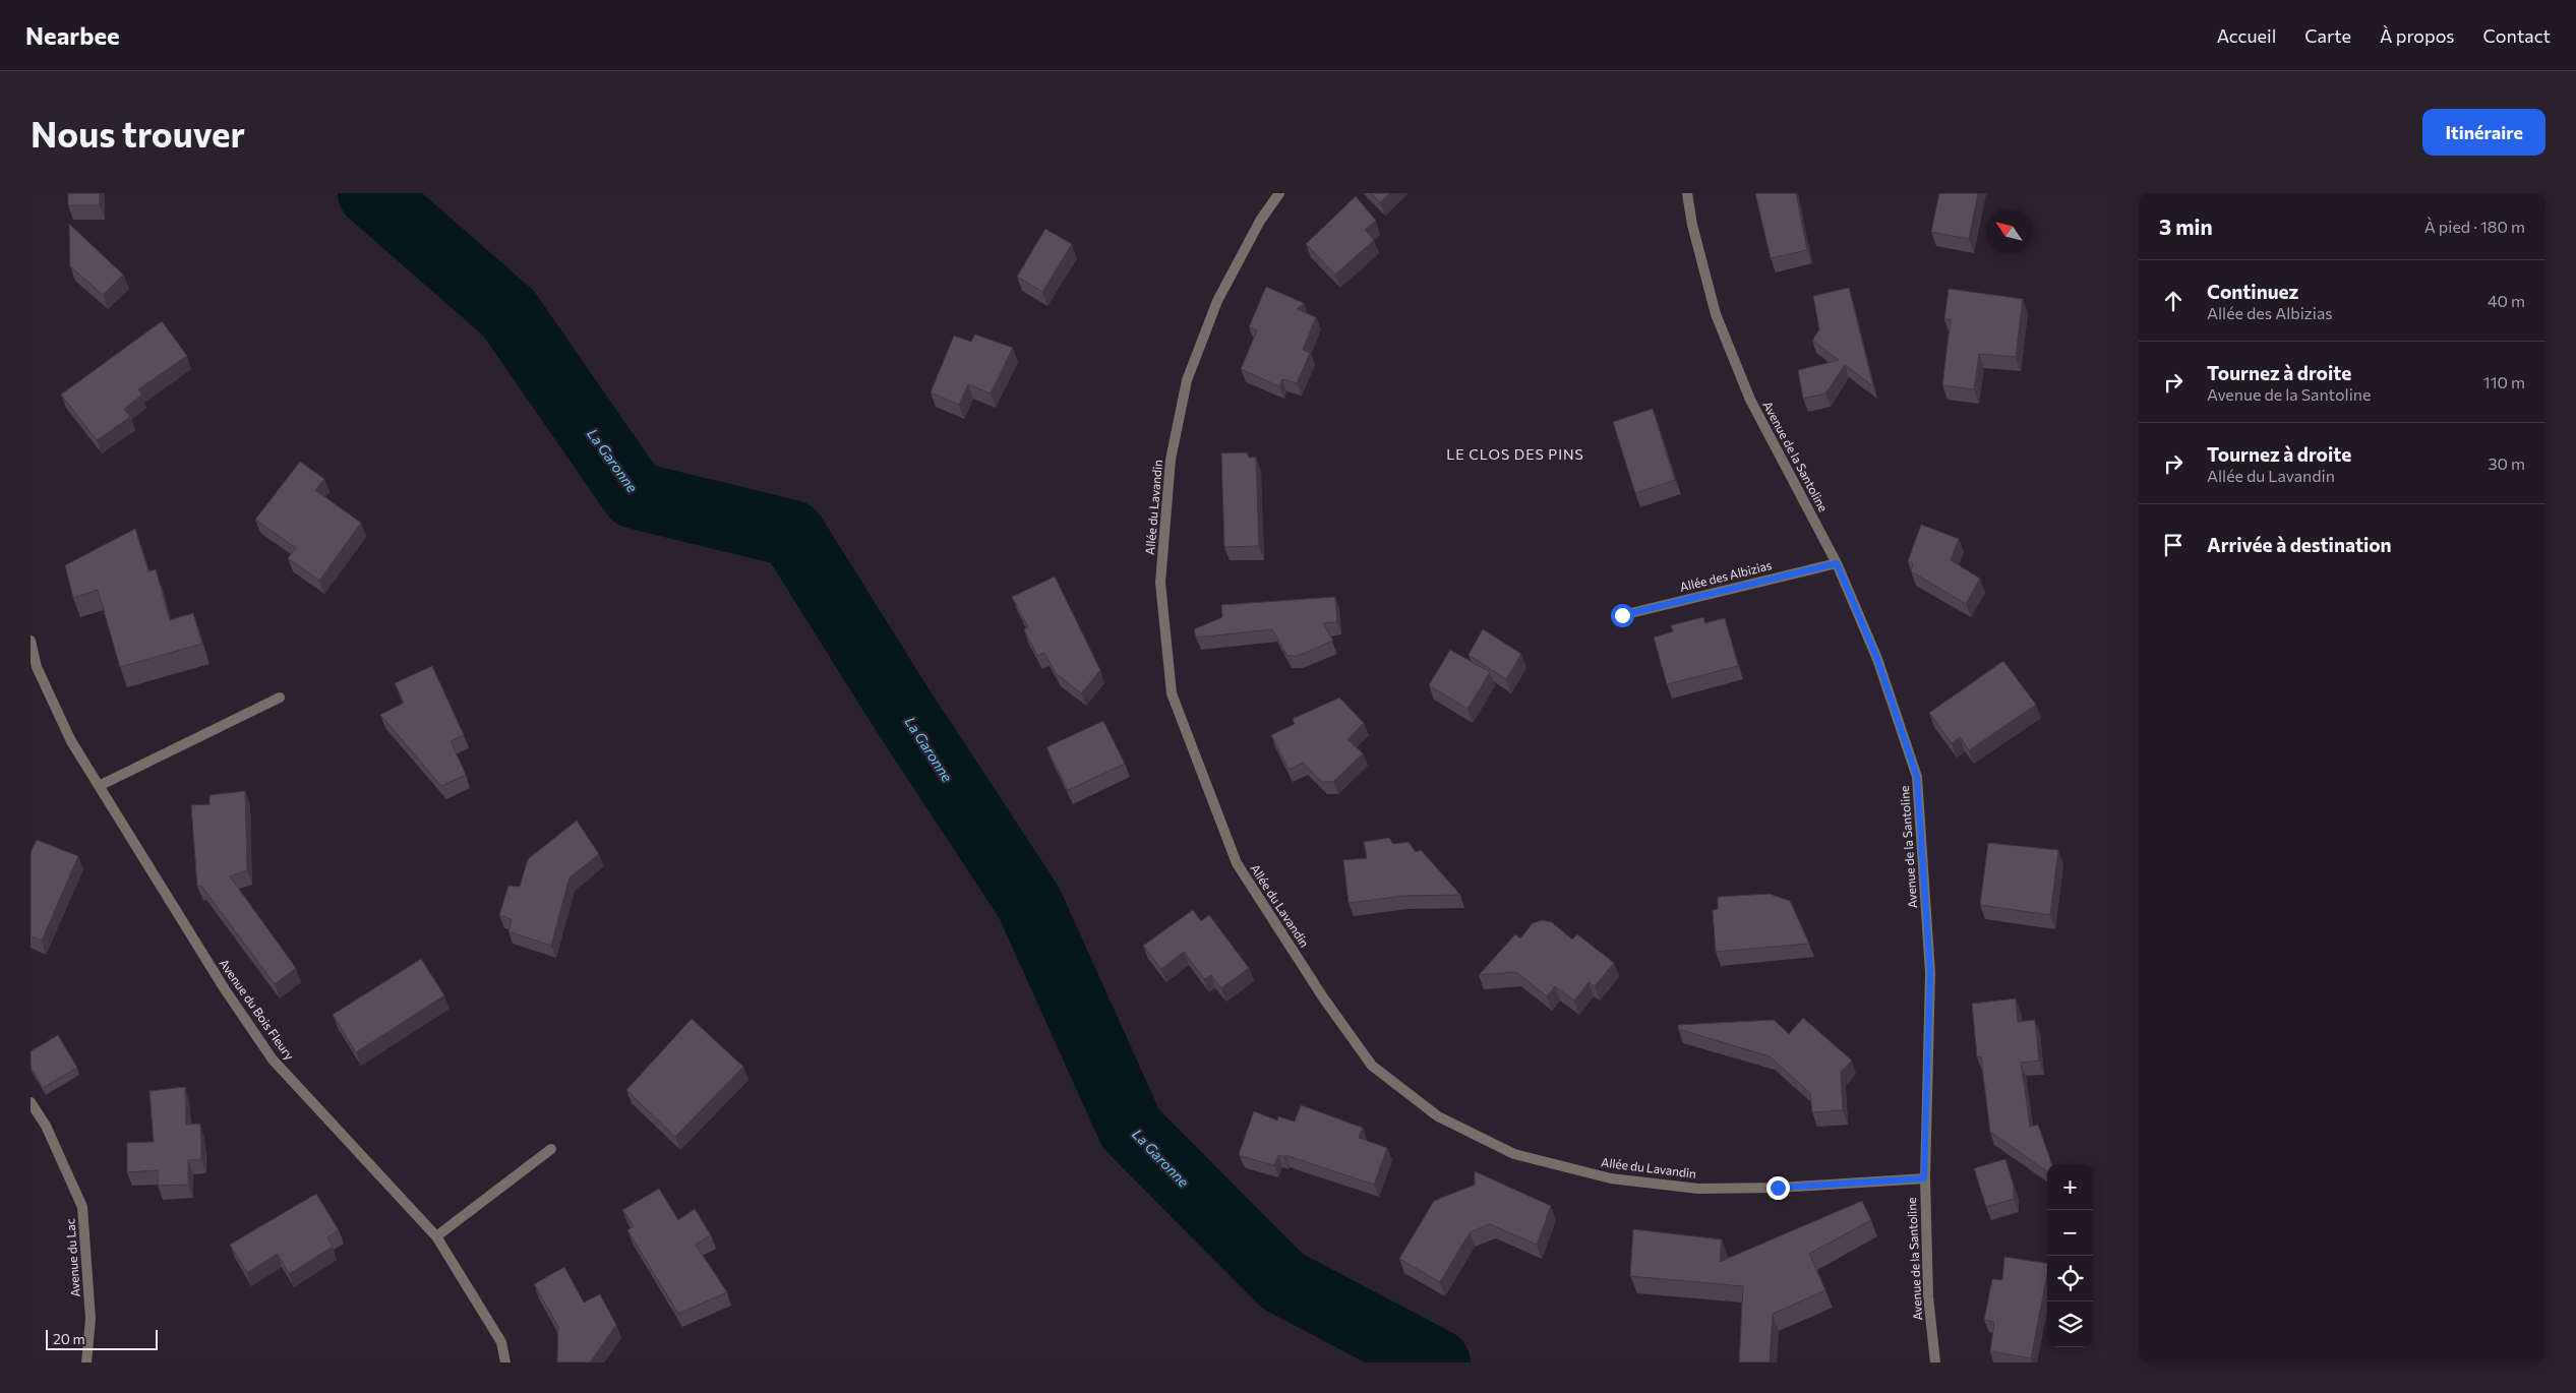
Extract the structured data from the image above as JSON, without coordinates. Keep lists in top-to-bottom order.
{
  "streets": {
    "street": [
      "Avenue de la Santoline",
      "Allée du Lavandin",
      "Allée des Albizias",
      "Avenue du Bois Fleury",
      "Avenue du Lac"
    ]
  },
  "crossings": [
    ["Avenue de la Santoline", "Allée du Lavandin"],
    ["Avenue de la Santoline", "Allée des Albizias"]
  ],
  "districts": ["LE CLOS DES PINS"],
  "water": ["La Garonne"],
  "scale_bar": "20 m",
  "north": "top left",
  "page": {
    "header": "Nearbee",
    "nav": [
      "Accueil",
      "Carte",
      "À propos",
      "Contact"
    ],
    "buttons": "Itinéraire",
    "title": "Nous trouver",
    "heading": ["3 min", "À pied · 180 m"],
    "list": [
      ["Continuez", "Allée des Albizias", "40 m"],
      ["Tournez à droite", "Avenue de la Santoline", "110 m"],
      ["Tournez à droite", "Allée du Lavandin", "30 m"],
      "Arrivée à destination"
    ],
    "map_buttons": ["+", "−"],
    "scale": "20 m"
  }
}
